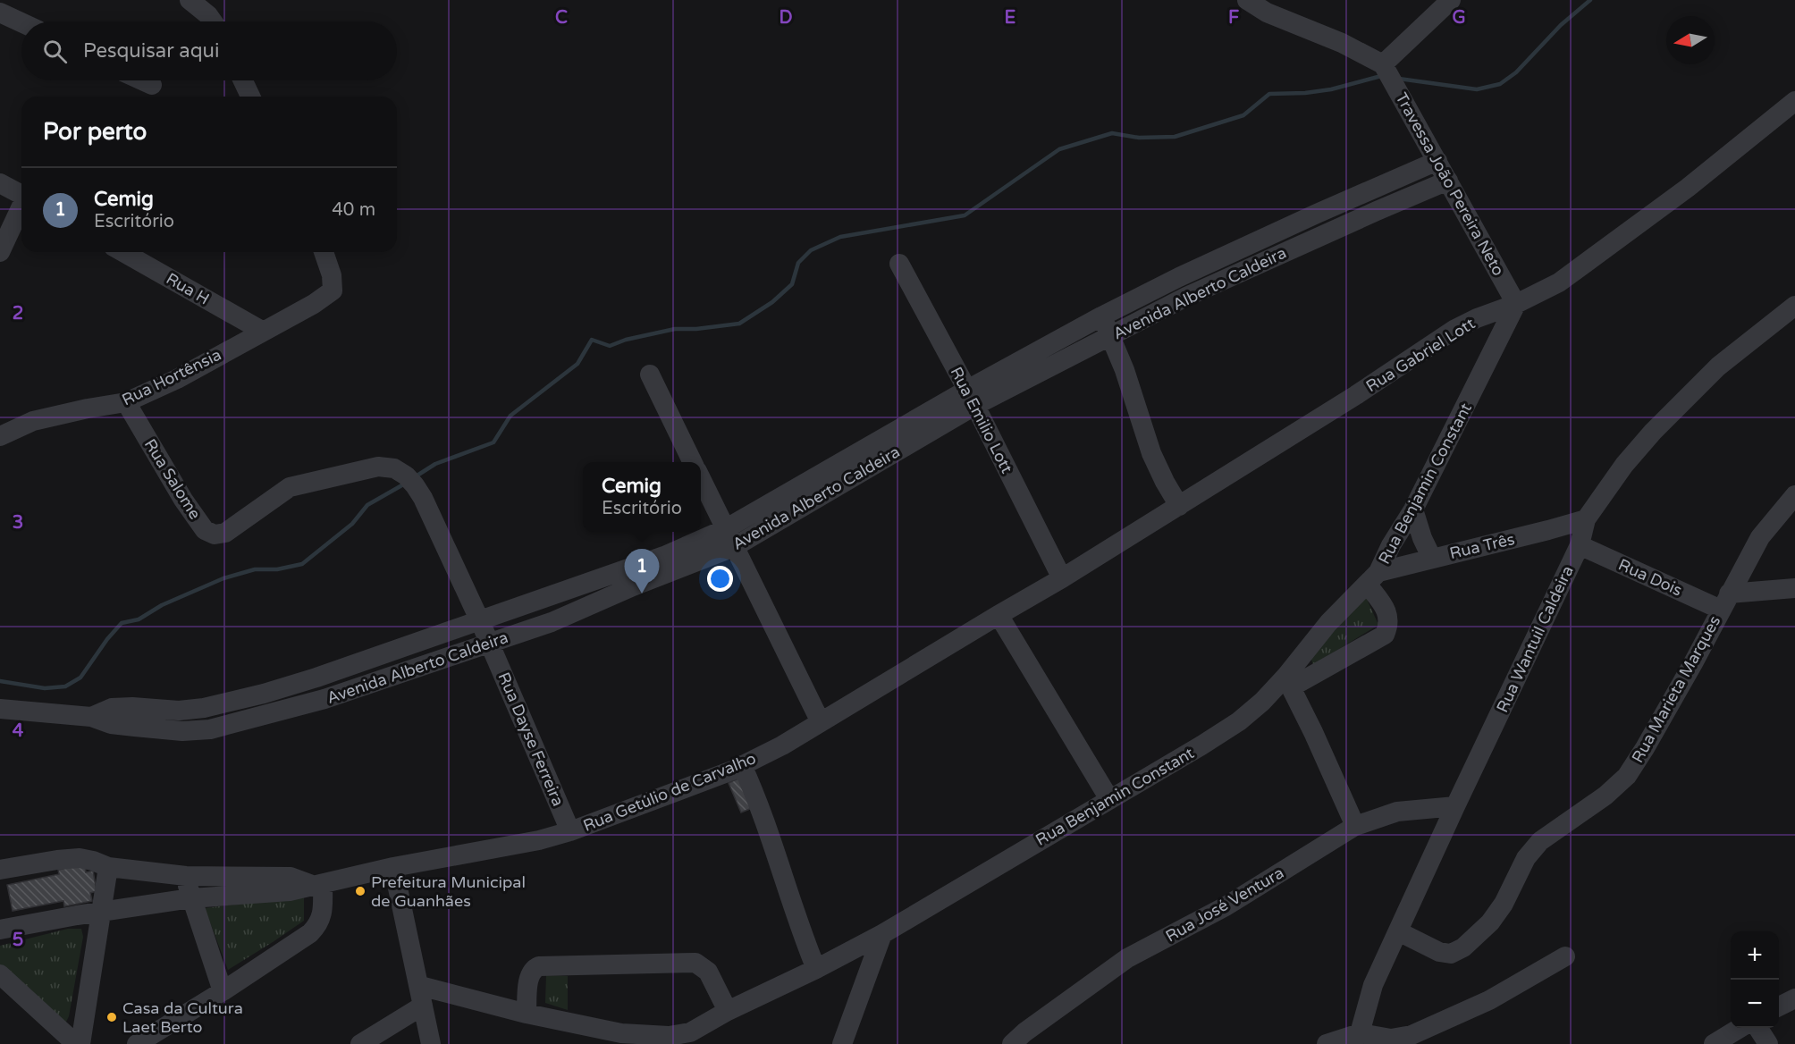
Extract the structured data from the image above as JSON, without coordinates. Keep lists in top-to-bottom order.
{
  "streets": {
    "street": [
      "Travessa João Pereira Neto",
      "Rua H",
      "Avenida Alberto Caldeira",
      "Rua Gabriel Lott",
      "Rua Hortênsia",
      "Rua Emilio Lott",
      "Rua Salome",
      "Rua Benjamin Constant",
      "Rua Três",
      "Rua Dois",
      "Rua Wantuil Caldeira",
      "Rua Marieta Marques",
      "Rua Dayse Ferreira",
      "Rua Getúlio de Carvalho",
      "Rua José Ventura"
    ]
  },
  "crossings": [
    ["Travessa João Pereira Neto", "Avenida Alberto Caldeira"],
    ["Travessa João Pereira Neto", "Rua Gabriel Lott"],
    ["Travessa João Pereira Neto", "Rua Benjamin Constant"],
    ["Rua H", "Rua Hortênsia"],
    ["Avenida Alberto Caldeira", "Rua Emilio Lott"],
    ["Avenida Alberto Caldeira", "Rua Dayse Ferreira"],
    ["Rua Gabriel Lott", "Rua Emilio Lott"],
    ["Rua Gabriel Lott", "Rua Benjamin Constant"],
    ["Rua Gabriel Lott", "Rua Getúlio de Carvalho"],
    ["Rua Hortênsia", "Rua Salome"],
    ["Rua Emilio Lott", "Rua Getúlio de Carvalho"],
    ["Rua Salome", "Rua Dayse Ferreira"],
    ["Rua Benjamin Constant", "Rua Três"],
    ["Rua Três", "Rua Wantuil Caldeira"],
    ["Rua Dois", "Rua Wantuil Caldeira"],
    ["Rua Dois", "Rua Marieta Marques"],
    ["Rua Wantuil Caldeira", "Rua Marieta Marques"],
    ["Rua Wantuil Caldeira", "Rua José Ventura"],
    ["Rua Dayse Ferreira", "Rua Getúlio de Carvalho"]
  ],
  "places": ["Prefeitura Municipal de Guanhães", "Casa da Cultura Laet Berto"],
  "north": "left",
  "page": {
    "search": "Pesquisar aqui",
    "heading": "Por perto",
    "list": [
      {
        "mark": "1",
        "name": "Cemig",
        "note": "Escritório",
        "value": "40 m"
      }
    ],
    "popup": ["Cemig", "Escritório"],
    "pins": "1",
    "map_buttons": ["+", "−"]
  },
  "grid": {
    "columns": [
      "C",
      "D",
      "E",
      "F",
      "G"
    ],
    "rows": [
      "2",
      "3",
      "4",
      "5"
    ]
  }
}
